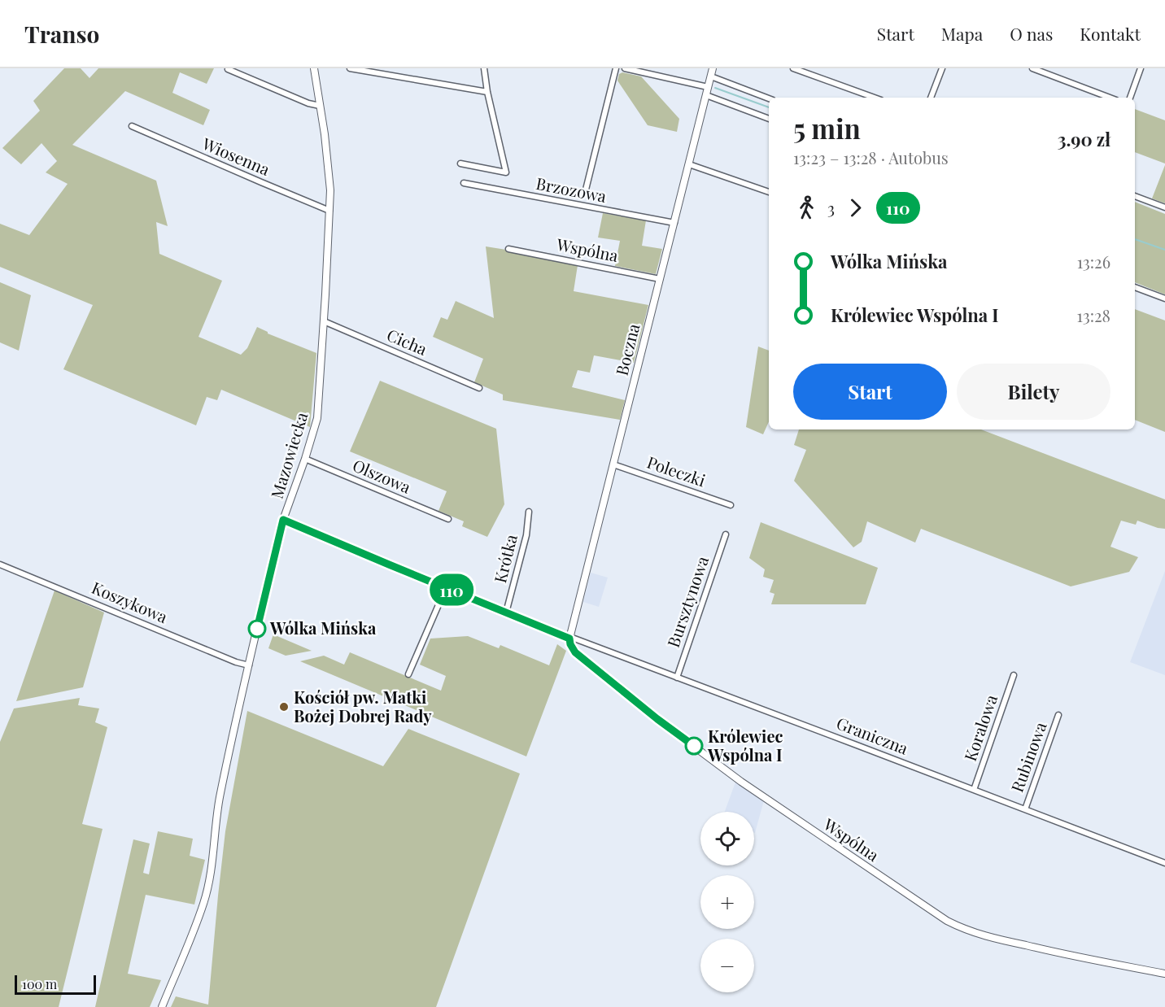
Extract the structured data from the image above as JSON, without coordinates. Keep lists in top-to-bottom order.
{
  "streets": {
    "street": [
      "Wiosenna",
      "Brzozowa",
      "Wspólna",
      "Cicha",
      "Boczna",
      "Mazowiecka",
      "Poleczki",
      "Olszowa",
      "Krótka",
      "Bursztynowa",
      "Koszykowa",
      "Koralowa",
      "Graniczna",
      "Rubinowa"
    ]
  },
  "crossings": [
    ["Wiosenna", "Mazowiecka"],
    ["Brzozowa", "Boczna"],
    ["Wspólna", "Boczna"],
    ["Wspólna", "Graniczna"],
    ["Cicha", "Mazowiecka"],
    ["Boczna", "Poleczki"],
    ["Boczna", "Graniczna"],
    ["Mazowiecka", "Olszowa"],
    ["Mazowiecka", "Koszykowa"],
    ["Bursztynowa", "Graniczna"],
    ["Koralowa", "Graniczna"],
    ["Graniczna", "Rubinowa"]
  ],
  "places": ["Wólka Mińska", "Kościół pw. Matki Bożej Dobrej Rady", "Królewiec Wspólna I"],
  "lines": ["bus line 110"],
  "scale_bar": "100 m",
  "page": {
    "header": "Transo",
    "nav": [
      "Start",
      "Mapa",
      "O nas",
      "Kontakt"
    ],
    "on_map": "110",
    "heading": ["5 min", "13:23 – 13:28 · Autobus", "3.90 zł"],
    "legs": ["3", "110"],
    "list": [
      {
        "name": "Wólka Mińska",
        "value": "13:26"
      },
      {
        "name": "Królewiec Wspólna I",
        "value": "13:28"
      }
    ],
    "buttons": ["Start", "Bilety"],
    "map_buttons": ["+", "−"],
    "scale": "100 m"
  }
}
